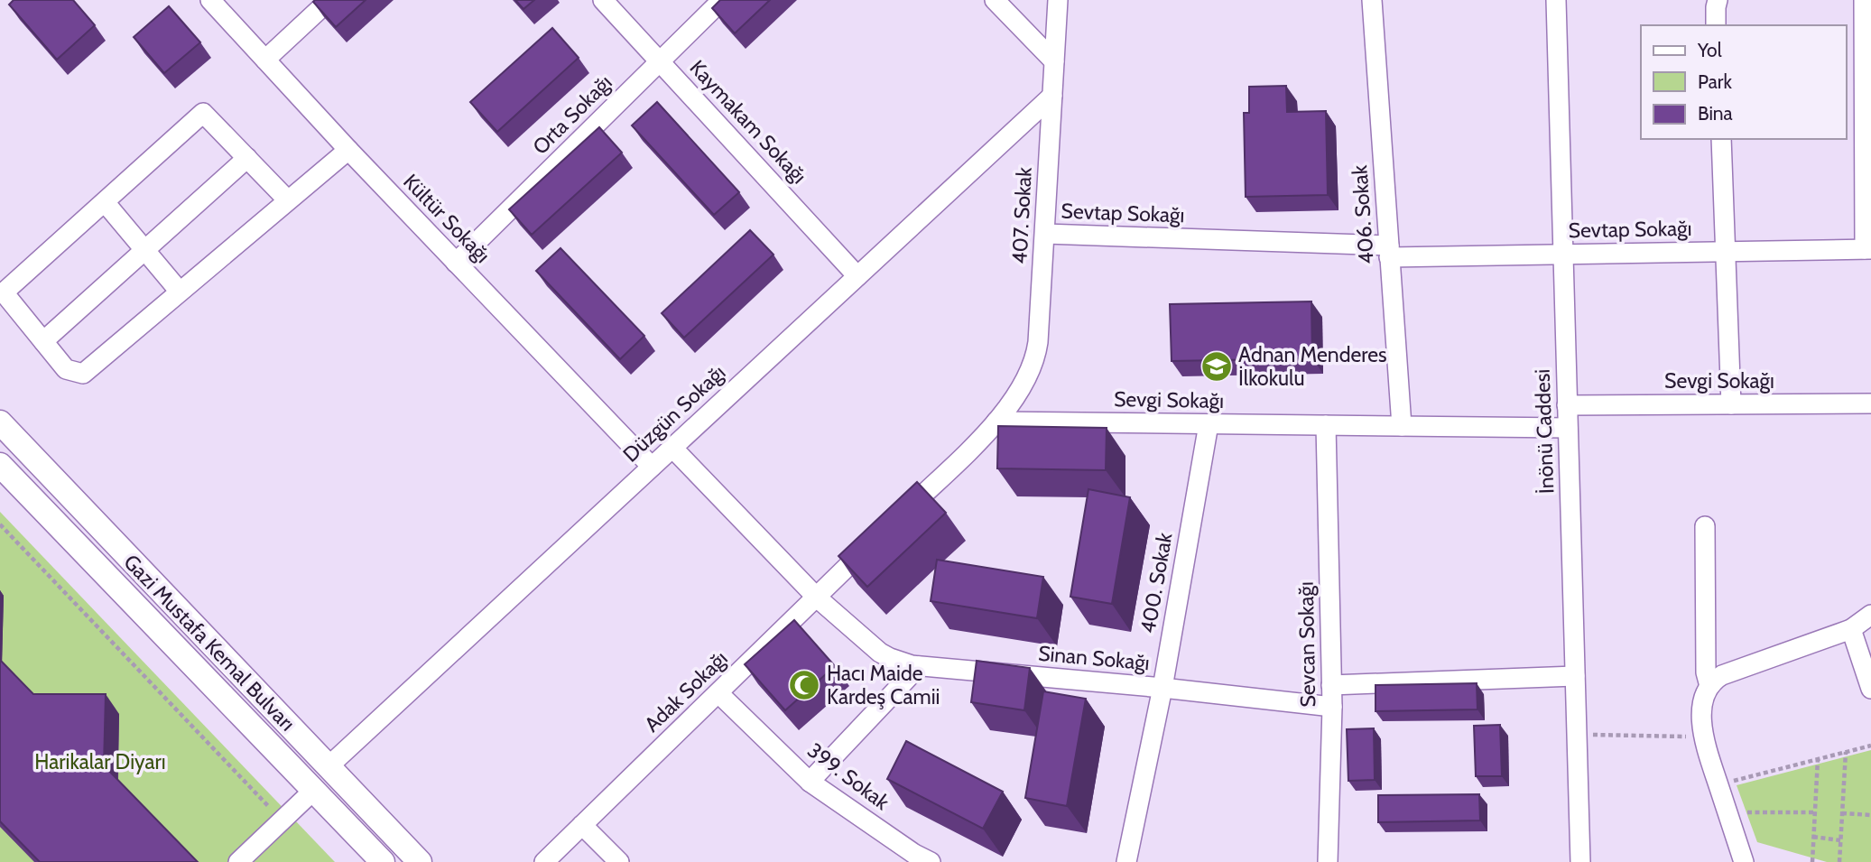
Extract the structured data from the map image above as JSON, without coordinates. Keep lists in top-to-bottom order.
{
  "streets": {
    "main road": ["Gazi Mustafa Kemal Bulvarı"],
    "street": [
      "Orta Sokağı",
      "Kaymakam Sokağı",
      "Sevtap Sokağı",
      "406. Sokak",
      "407. Sokak",
      "Kültür Sokağı",
      "Sevgi Sokağı",
      "Düzgün Sokağı",
      "İnönü Caddesi",
      "400. Sokak",
      "Sevcan Sokağı",
      "Sinan Sokağı",
      "Adak Sokağı",
      "399. Sokak"
    ]
  },
  "crossings": [
    ["Orta Sokağı", "Kaymakam Sokağı"],
    ["Orta Sokağı", "Kültür Sokağı"],
    ["Kaymakam Sokağı", "Düzgün Sokağı"],
    ["Sevtap Sokağı", "406. Sokak"],
    ["Sevtap Sokağı", "407. Sokak"],
    ["Sevtap Sokağı", "İnönü Caddesi"],
    ["406. Sokak", "Sevgi Sokağı"],
    ["407. Sokak", "Sevgi Sokağı"],
    ["407. Sokak", "Düzgün Sokağı"],
    ["Kültür Sokağı", "Düzgün Sokağı"],
    ["Sevgi Sokağı", "İnönü Caddesi"],
    ["Sevgi Sokağı", "400. Sokak"],
    ["Sevgi Sokağı", "Sevcan Sokağı"],
    ["Düzgün Sokağı", "Gazi Mustafa Kemal Bulvarı"],
    ["Düzgün Sokağı", "Sinan Sokağı"],
    ["400. Sokak", "Sinan Sokağı"],
    ["Sevcan Sokağı", "Sinan Sokağı"],
    ["Sinan Sokağı", "Adak Sokağı"],
    ["Adak Sokağı", "399. Sokak"]
  ],
  "parks": ["Harikalar Diyarı"],
  "places": {
    "school or university": ["Adnan Menderes İlkokulu"],
    "mosque": ["Hacı Maide Kardeş Camii"]
  },
  "legend": ["Yol", "Park", "Bina"]
}
